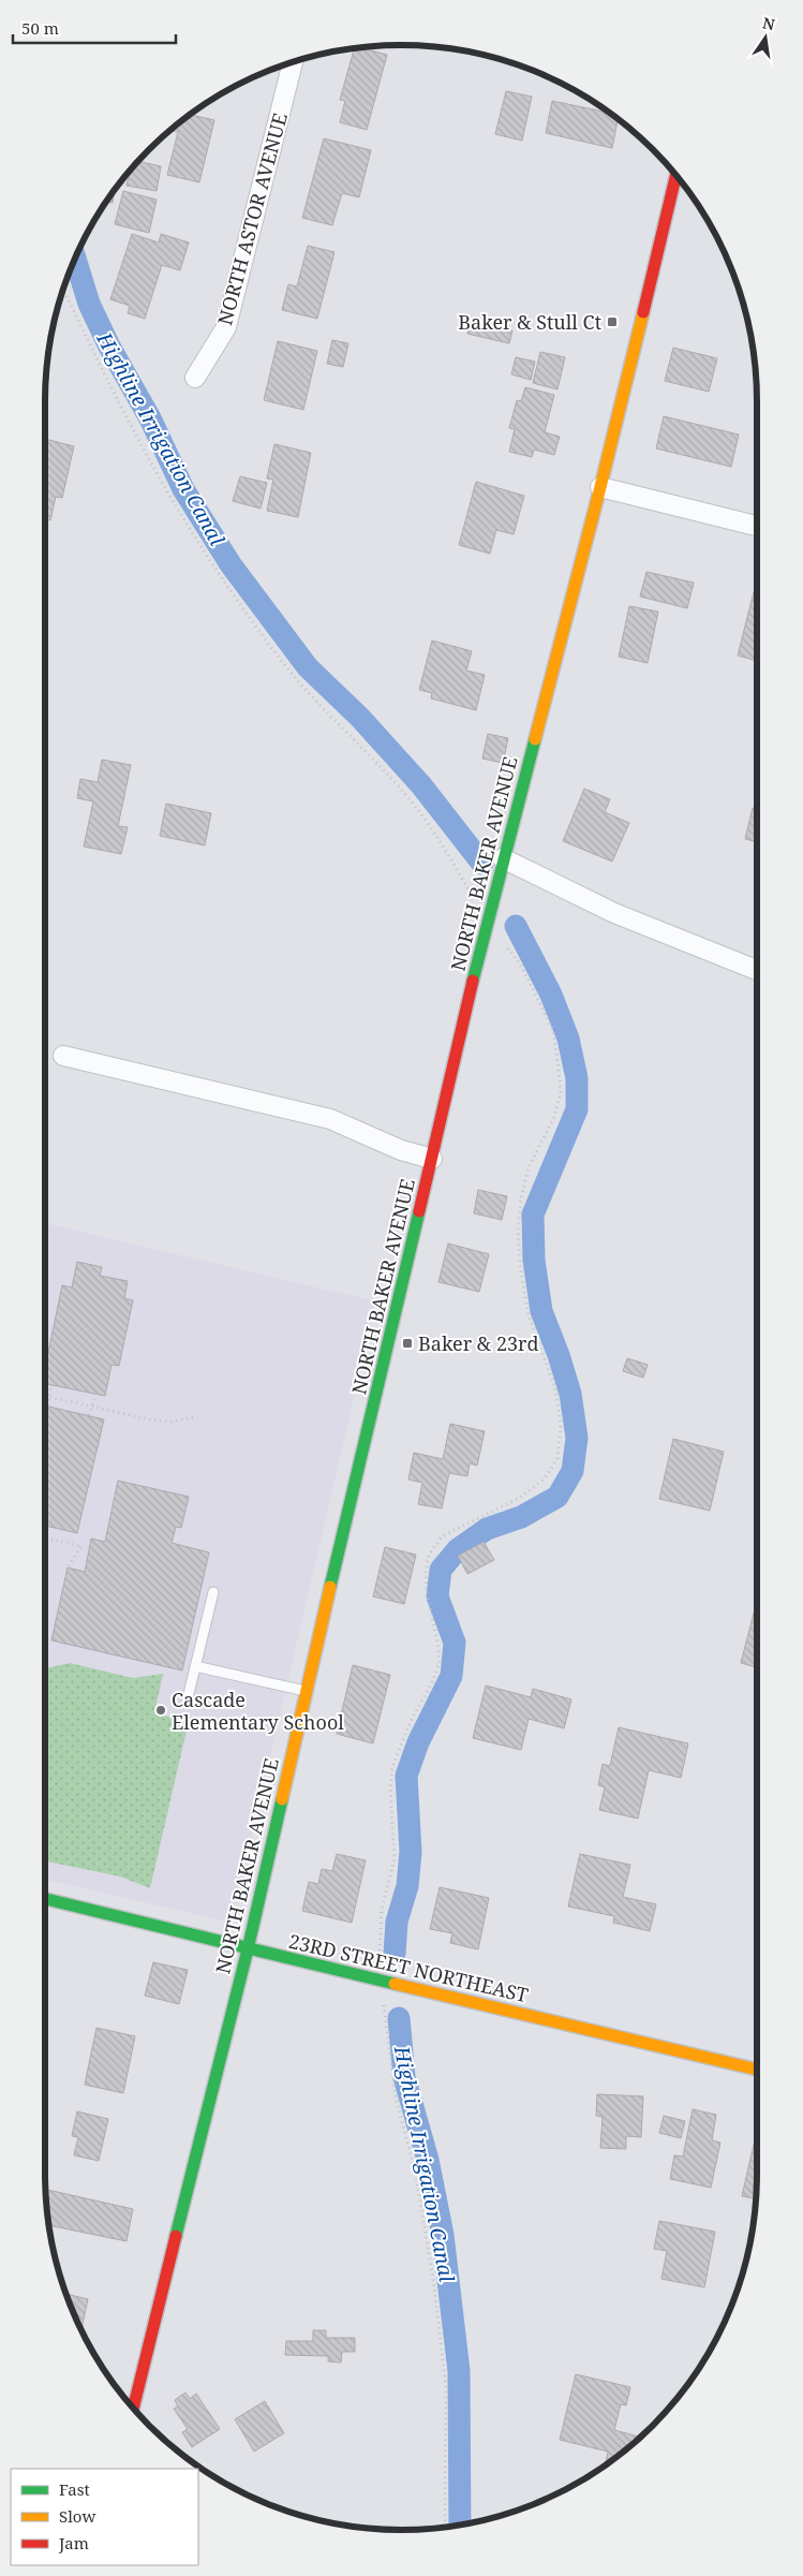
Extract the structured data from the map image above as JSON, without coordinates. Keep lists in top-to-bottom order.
{
  "streets": {
    "main road": ["NORTH BAKER AVENUE", "23RD STREET NORTHEAST"],
    "street": ["NORTH ASTOR AVENUE"]
  },
  "crossings": [
    ["NORTH BAKER AVENUE", "23RD STREET NORTHEAST"]
  ],
  "water": ["Highline Irrigation Canal"],
  "places": {
    "transit": ["Baker & Stull Ct", "Baker & 23rd"],
    "other": ["Cascade Elementary School"]
  },
  "legend": ["Fast", "Slow", "Jam"],
  "scale_bar": "50 m",
  "north": "top"
}
